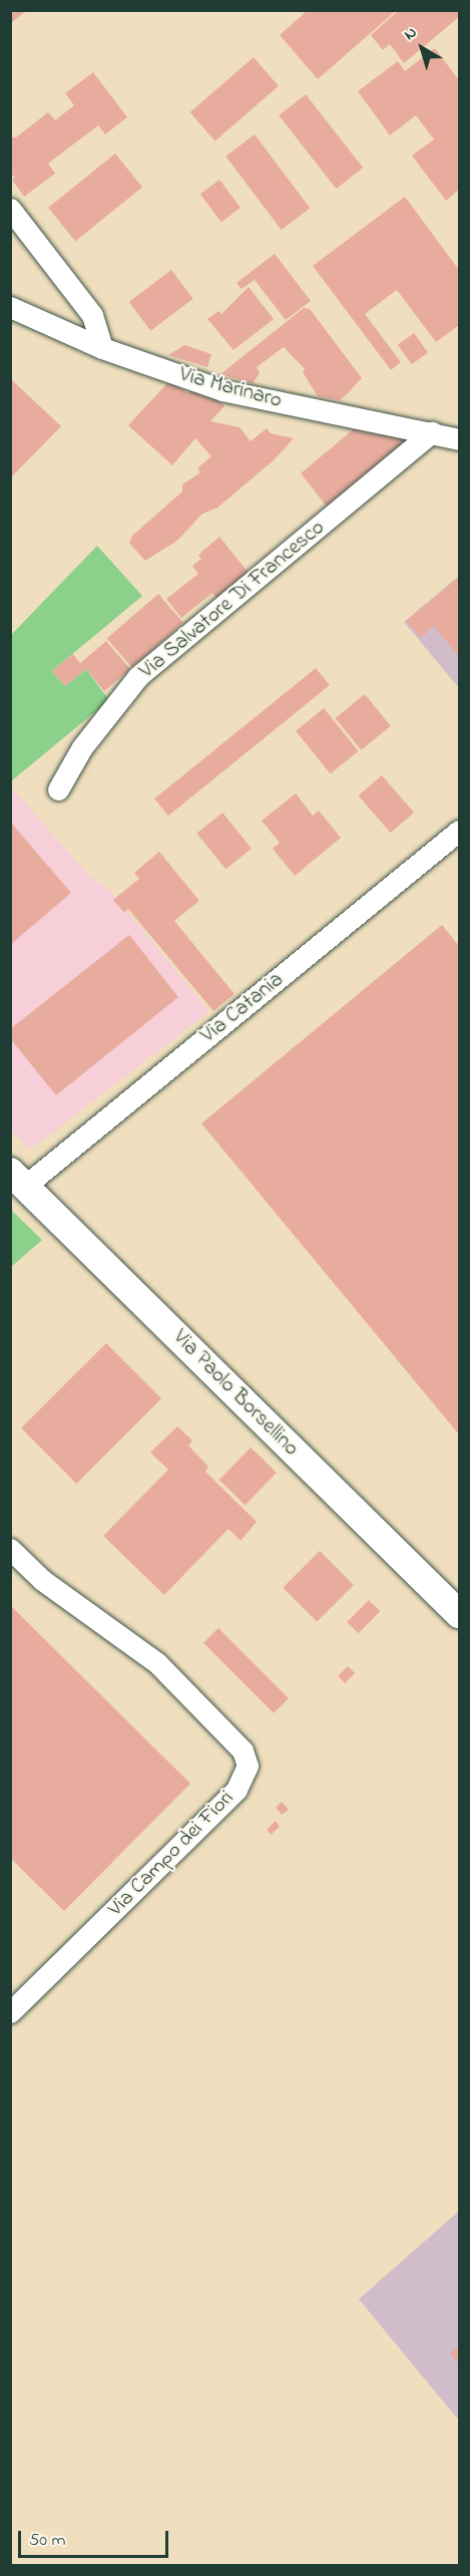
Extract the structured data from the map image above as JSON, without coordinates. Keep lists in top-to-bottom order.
{
  "streets": {
    "main road": ["Via Paolo Borsellino"],
    "street": [
      "Via Marinaro",
      "Via Salvatore Di Francesco",
      "Via Catania",
      "Via Campo dei Fiori"
    ]
  },
  "crossings": [
    ["Via Marinaro", "Via Salvatore Di Francesco"],
    ["Via Catania", "Via Paolo Borsellino"]
  ],
  "scale_bar": "50 m",
  "north": "top left"
}
